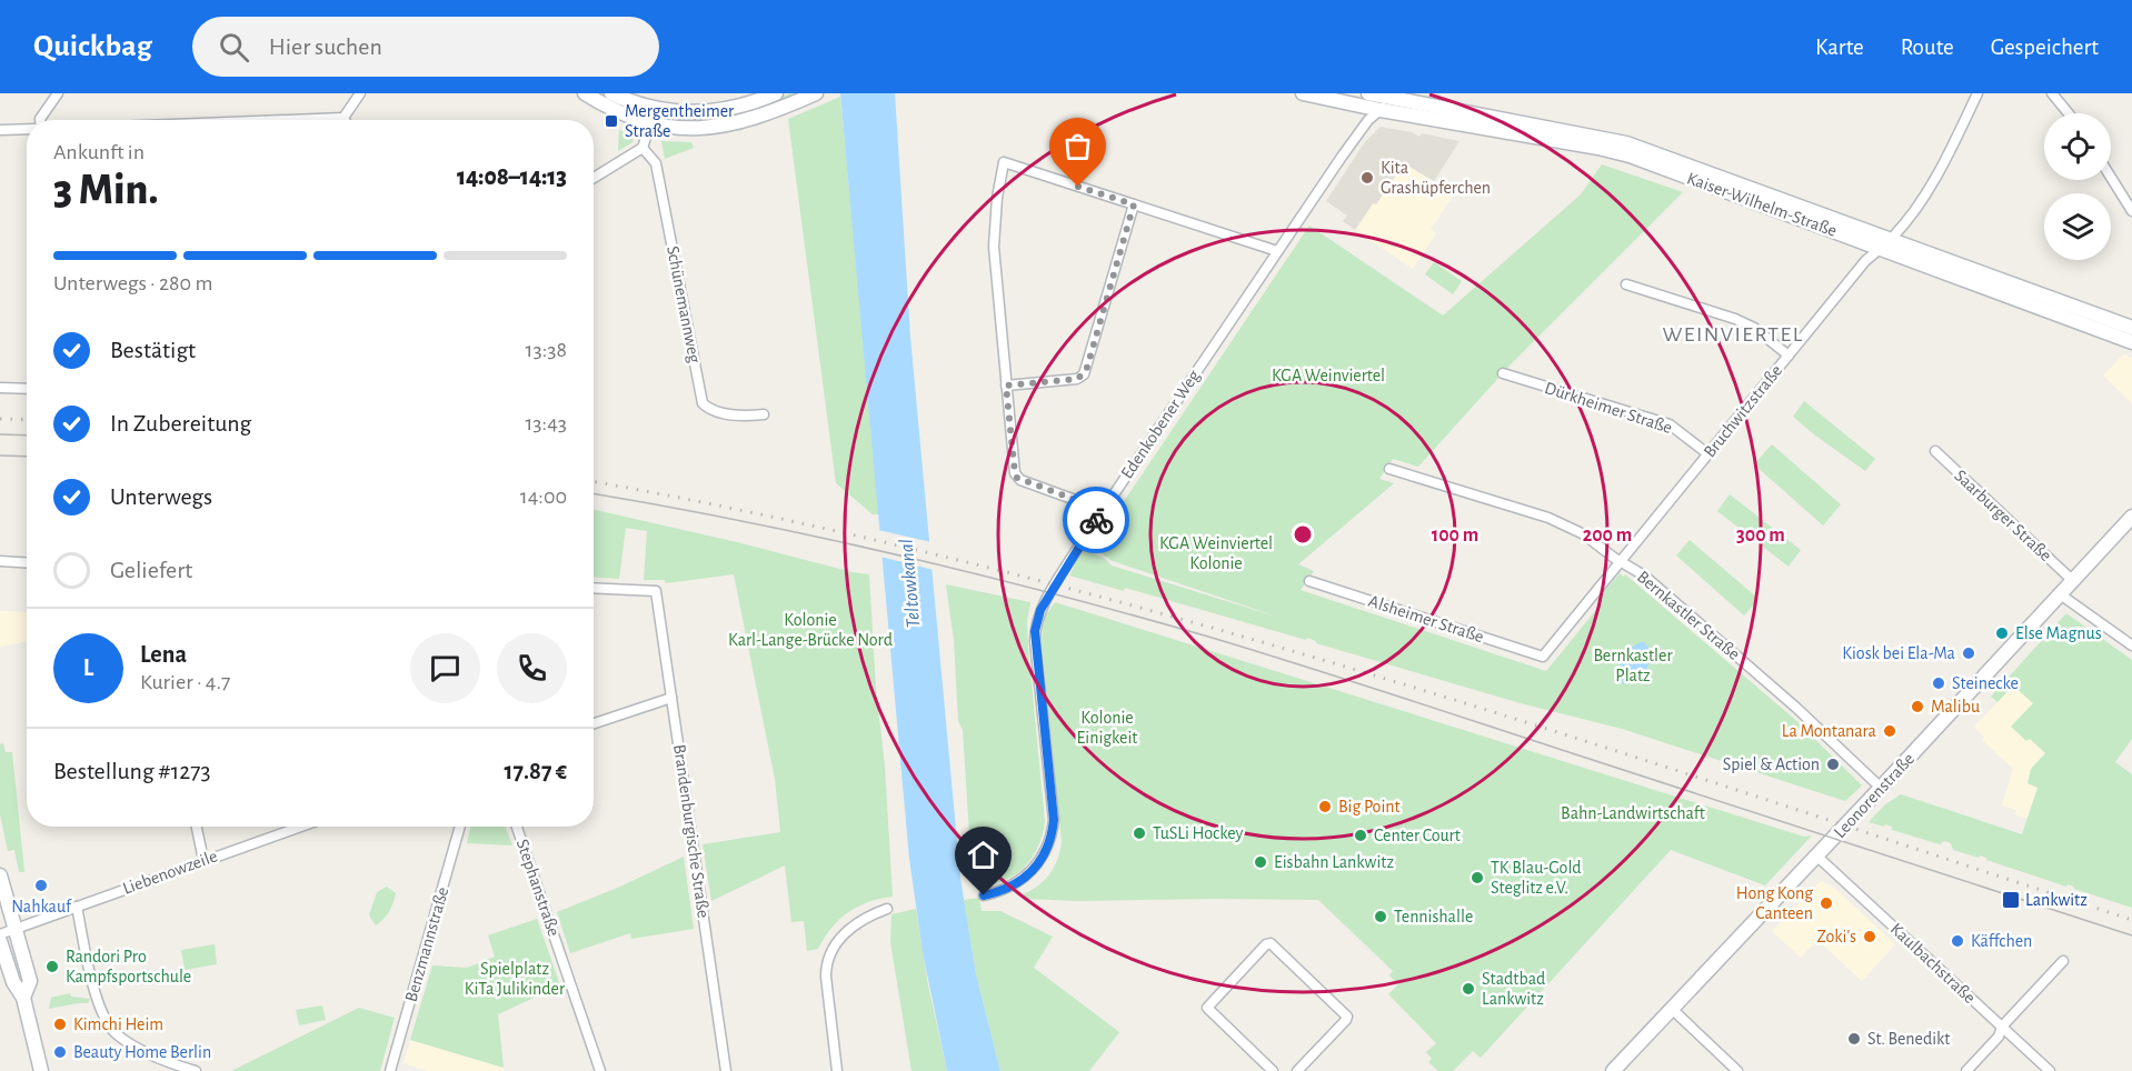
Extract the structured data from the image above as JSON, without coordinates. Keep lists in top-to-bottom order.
{
  "streets": {
    "main road": ["Kaiser-Wilhelm-Straße", "Leonorenstraße"],
    "street": [
      "Schünemannweg",
      "Dürkheimer Straße",
      "Bruchwitzstraße",
      "Edenkobener Weg",
      "Saarburger Straße",
      "Bernkastler Straße",
      "Alsheimer Straße",
      "Brandenburgische Straße",
      "Liebenowzeile",
      "Stephanstraße",
      "Benzmannstraße",
      "Kaulbachstraße"
    ]
  },
  "crossings": [
    ["Kaiser-Wilhelm-Straße", "Bruchwitzstraße"],
    ["Kaiser-Wilhelm-Straße", "Edenkobener Weg"],
    ["Dürkheimer Straße", "Bruchwitzstraße"],
    ["Bruchwitzstraße", "Bernkastler Straße"],
    ["Bruchwitzstraße", "Alsheimer Straße"],
    ["Saarburger Straße", "Leonorenstraße"],
    ["Bernkastler Straße", "Leonorenstraße"],
    ["Leonorenstraße", "Kaulbachstraße"]
  ],
  "districts": ["WEINVIERTEL"],
  "water": ["Teltowkanal"],
  "parks": [
    "KGA Weinviertel",
    "KGA Weinviertel Kolonie",
    "Kolonie Karl-Lange-Brücke Nord",
    "Bernkastler Platz",
    "Kolonie Einigkeit",
    "Bahn-Landwirtschaft",
    "Spielplatz KiTa Julikinder"
  ],
  "places": {
    "transit": ["Mergentheimer Straße", "Lankwitz"],
    "other": [
      "Kita Grashüpferchen",
      "Else Magnus",
      "Kiosk bei Ela-Ma",
      "Steinecke",
      "Malibu",
      "La Montanara",
      "Spiel & Action",
      "Big Point",
      "TuSLi Hockey",
      "Center Court",
      "Eisbahn Lankwitz",
      "TK Blau-Gold Steglitz e.V.",
      "Nahkauf",
      "Hong Kong Canteen",
      "Tennishalle",
      "Zoki's",
      "Käffchen",
      "Randori Pro Kampfsportschule",
      "Stadtbad Lankwitz",
      "Kimchi Heim",
      "St. Benedikt",
      "Beauty Home Berlin"
    ]
  },
  "page": {
    "header": "Quickbag",
    "search": "Hier suchen",
    "nav": ["Karte", "Route", "Gespeichert"],
    "heading": ["3 Min.", "Ankunft in", "14:08–14:13"],
    "panel": [
      "Lena",
      "Kurier · 4.7",
      "Bestellung #1273",
      "17.87 €"
    ],
    "bar": "Unterwegs · 280 m",
    "list": [
      ["Bestätigt", "13:38"],
      ["In Zubereitung", "13:43"],
      ["Unterwegs", "14:00"],
      "Geliefert"
    ],
    "round": "L"
  },
  "rings": ["100 m", "200 m", "300 m"]
}
